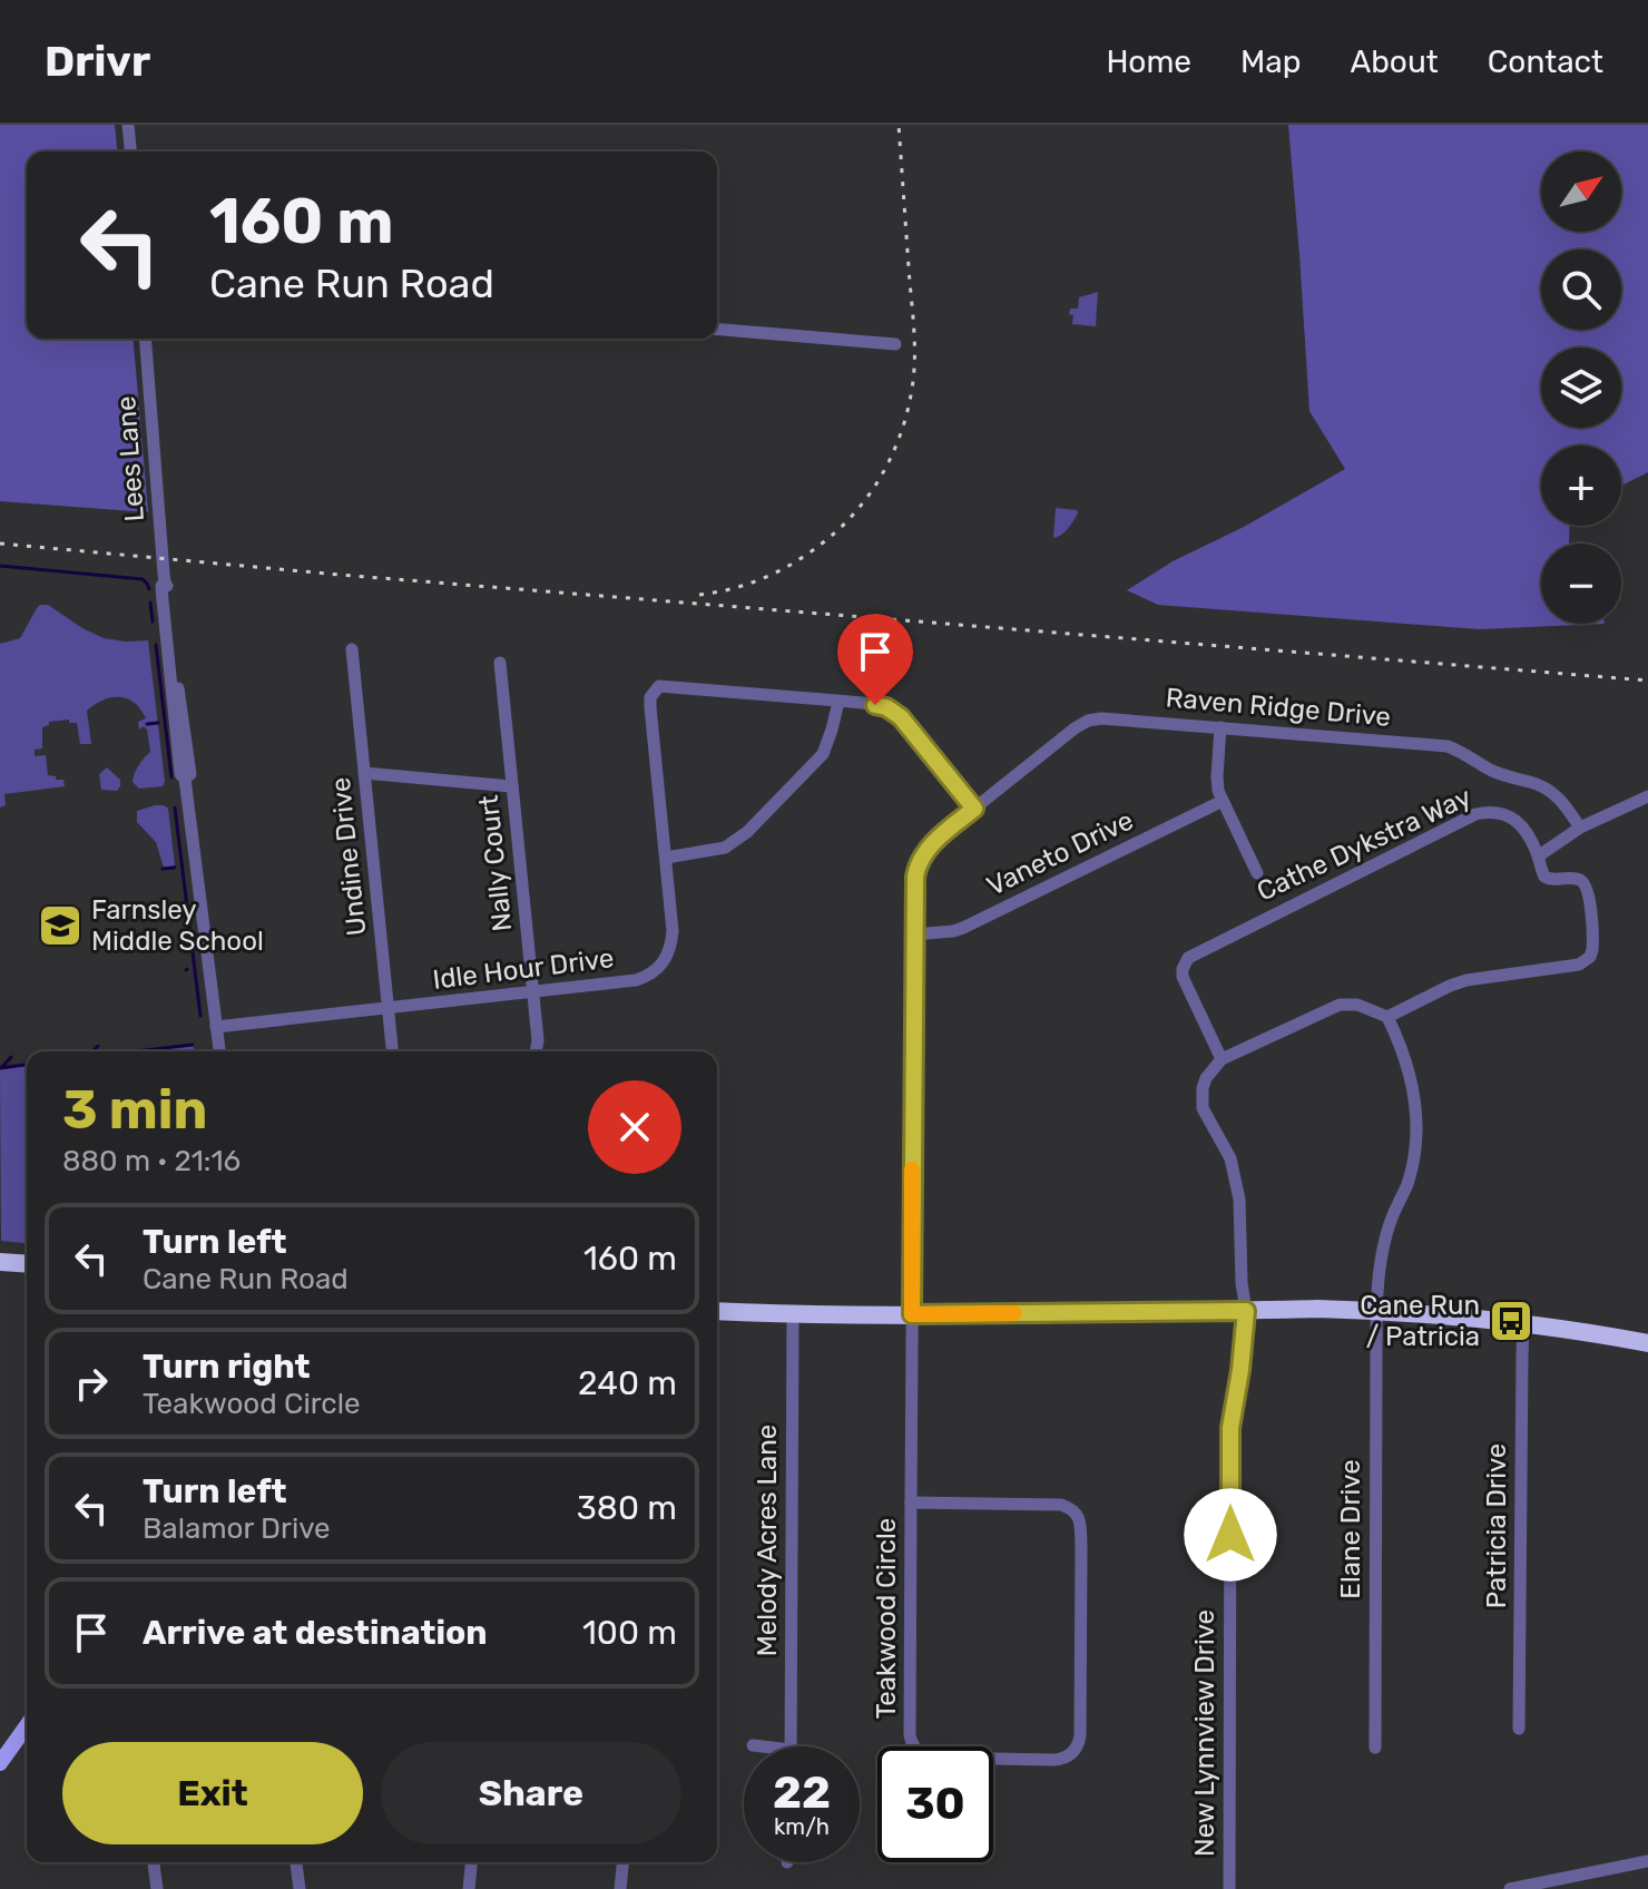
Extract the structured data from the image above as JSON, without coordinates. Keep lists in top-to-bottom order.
{
  "streets": {
    "street": [
      "Lees Lane",
      "Raven Ridge Drive",
      "Cathe Dykstra Way",
      "Vaneto Drive",
      "Undine Drive",
      "Nally Court",
      "Idle Hour Drive",
      "Patricia Drive",
      "Elane Drive",
      "Melody Acres Lane",
      "Teakwood Circle",
      "New Lynnview Drive"
    ]
  },
  "crossings": [
    ["Lees Lane", "Idle Hour Drive"],
    ["Raven Ridge Drive", "Teakwood Circle"],
    ["Cathe Dykstra Way", "New Lynnview Drive"],
    ["Vaneto Drive", "Teakwood Circle"],
    ["Undine Drive", "Idle Hour Drive"],
    ["Nally Court", "Idle Hour Drive"]
  ],
  "places": {
    "school or university": ["Farnsley Middle School"],
    "bus stop": ["Cane Run / Patricia"]
  },
  "north": "top right",
  "page": {
    "header": "Drivr",
    "nav": [
      "Home",
      "Map",
      "About",
      "Contact"
    ],
    "map_buttons": ["+", "−"],
    "turn": ["160 m", "Cane Run Road"],
    "heading": ["3 min", "880 m · 21:16"],
    "list": [
      {
        "name": "Turn left",
        "note": "Cane Run Road",
        "value": "160 m"
      },
      {
        "name": "Turn right",
        "note": "Teakwood Circle",
        "value": "240 m"
      },
      {
        "name": "Turn left",
        "note": "Balamor Drive",
        "value": "380 m"
      },
      {
        "name": "Arrive at destination",
        "value": "100 m"
      }
    ],
    "buttons": ["Exit", "Share"],
    "speed": "22 km/h",
    "limit": "30"
  }
}
